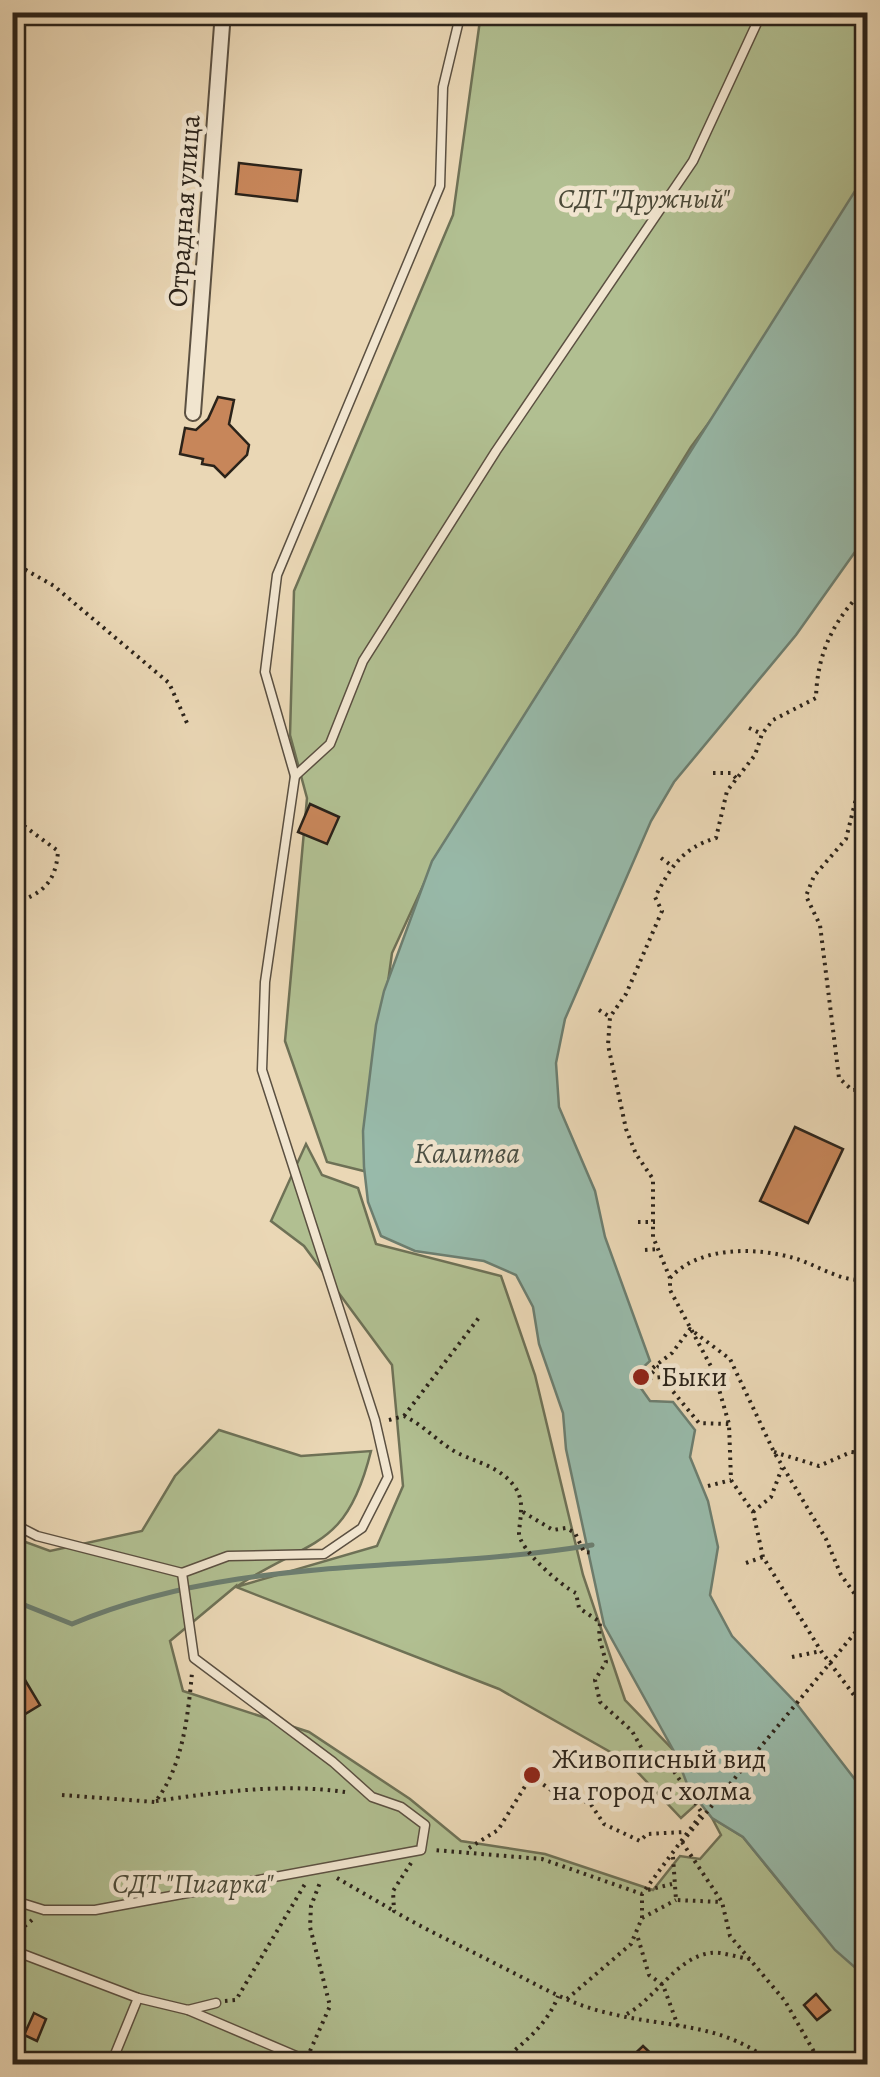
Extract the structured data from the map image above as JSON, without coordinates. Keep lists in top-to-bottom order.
{
  "streets": {
    "street": ["Отрадная улица"]
  },
  "water": ["Калитва"],
  "parks": ["СДТ \"Дружный\"", "СДТ \"Пигарка\""],
  "places": ["Быки", "Живописный вид на город с холма"]
}
